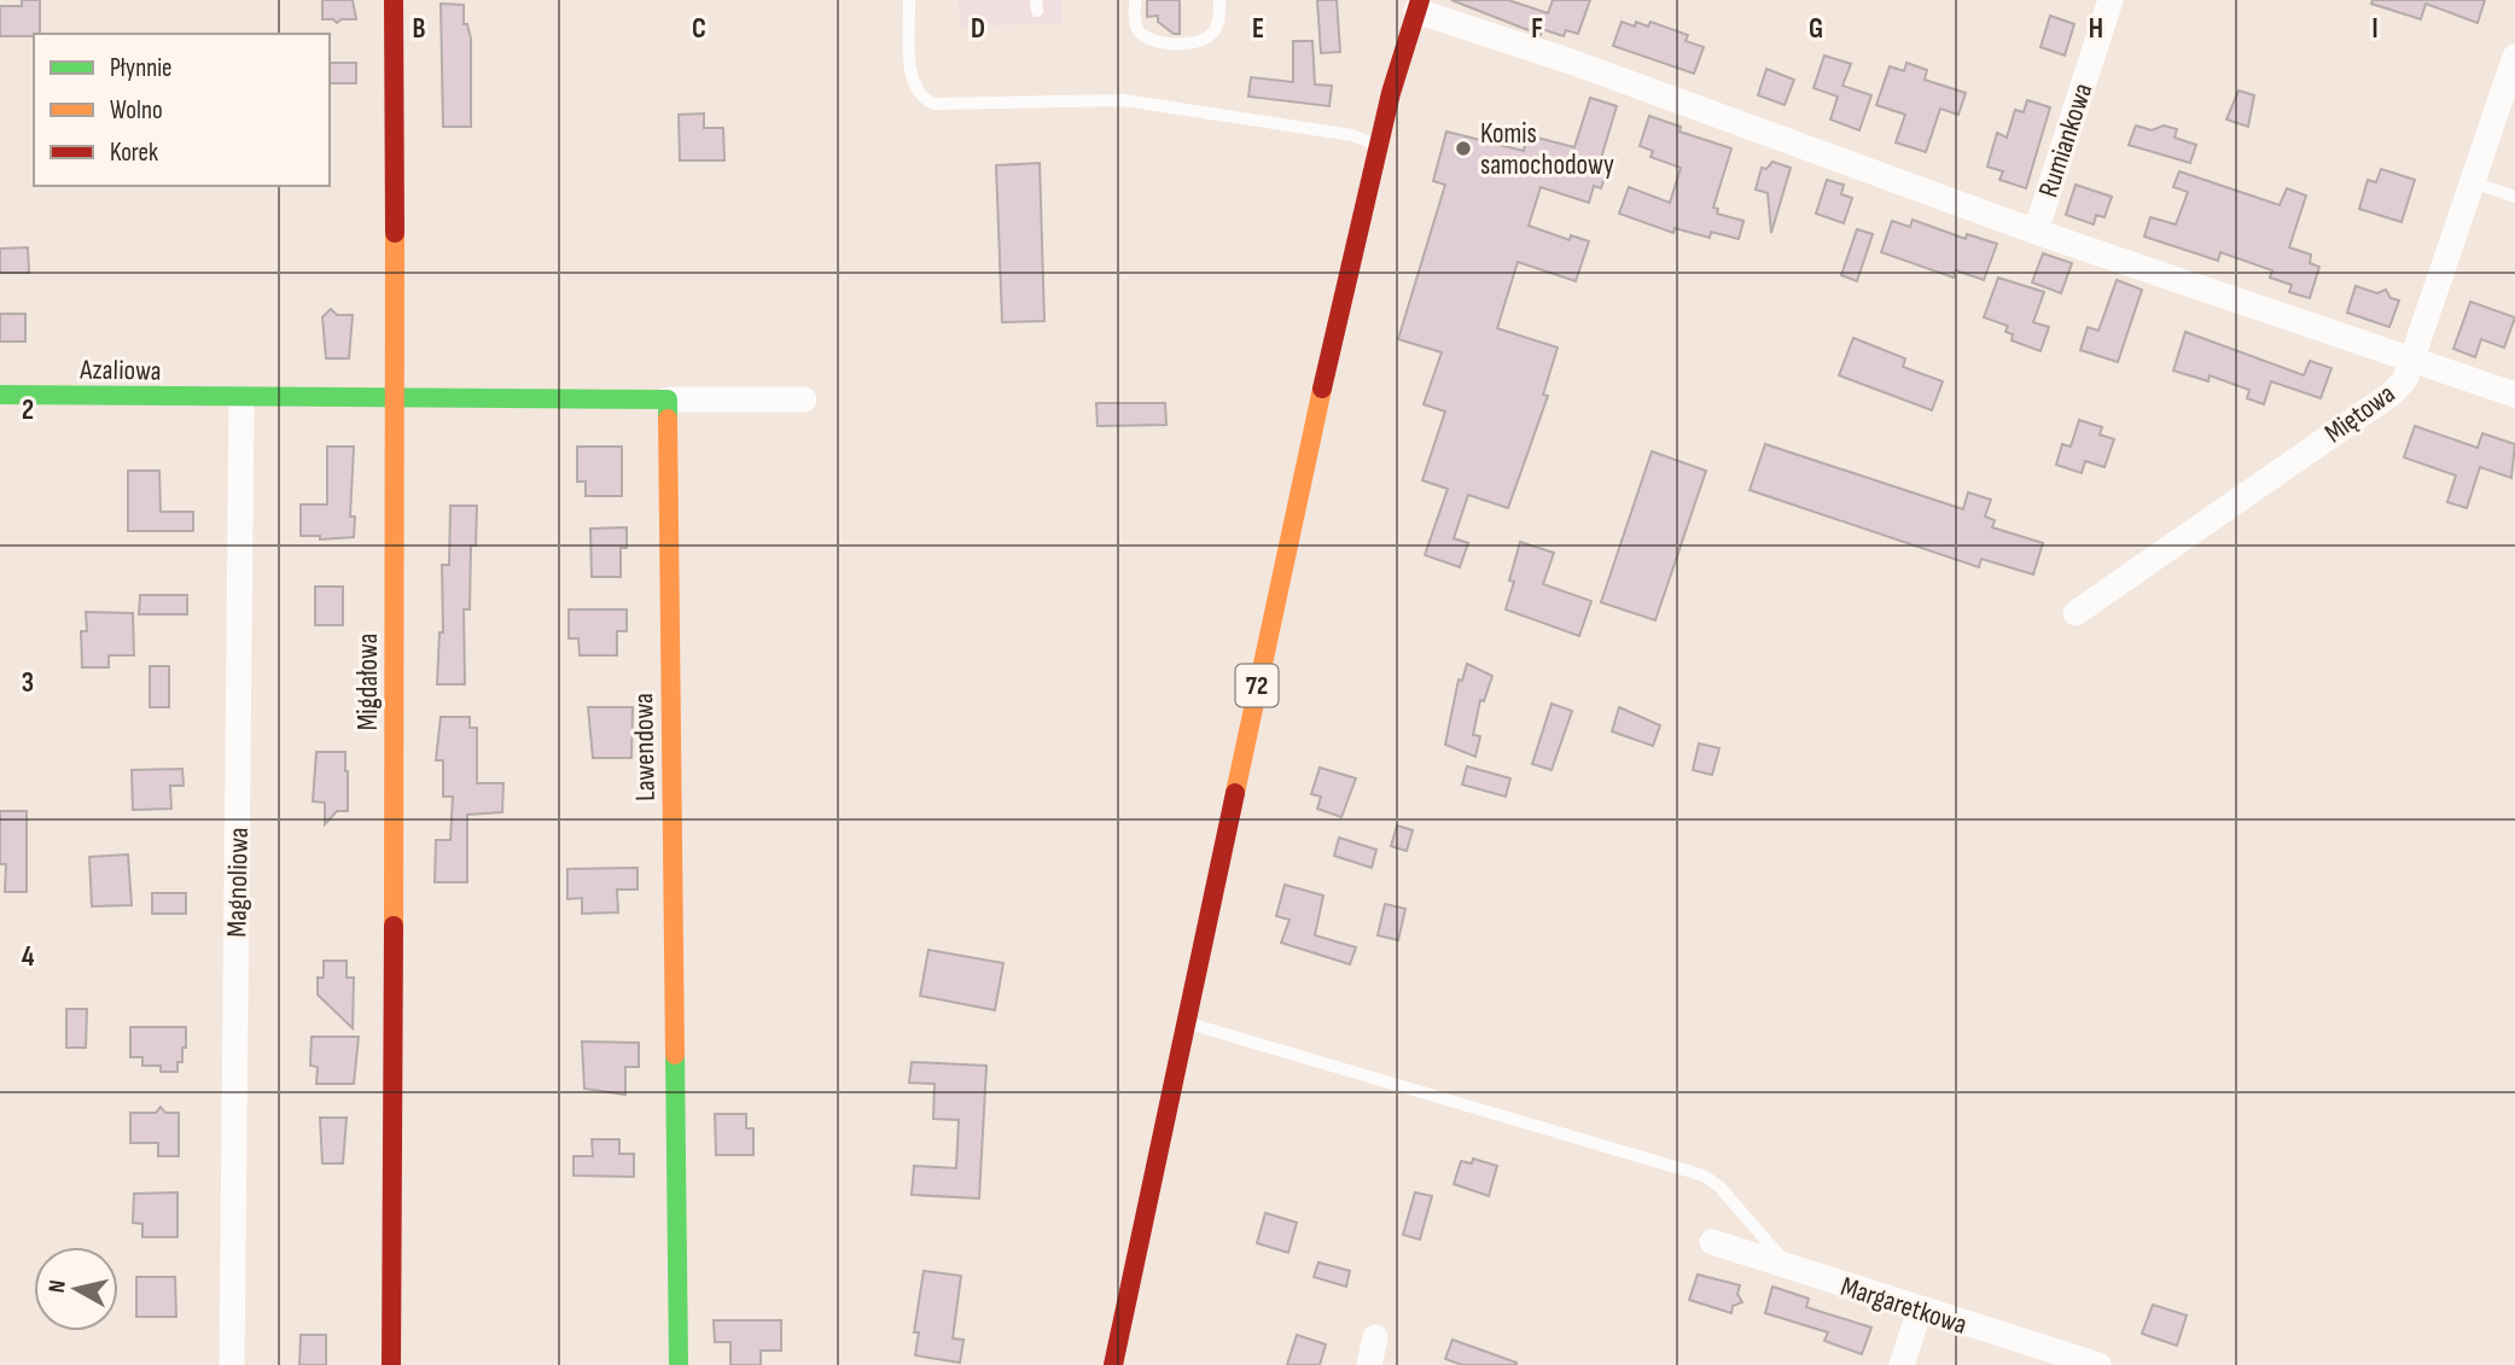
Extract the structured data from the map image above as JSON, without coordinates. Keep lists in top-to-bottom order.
{
  "streets": {
    "street": [
      "Rumiankowa",
      "Azaliowa",
      "Miętowa",
      "Migdałowa",
      "72",
      "Lawendowa",
      "Magnoliowa",
      "Margaretkowa"
    ]
  },
  "crossings": [
    ["Azaliowa", "Migdałowa"],
    ["Azaliowa", "Magnoliowa"]
  ],
  "places": ["Komis samochodowy"],
  "legend": ["Płynnie", "Wolno", "Korek"],
  "north": "left",
  "grid": {
    "columns": [
      "B",
      "C",
      "D",
      "E",
      "F",
      "G",
      "H",
      "I"
    ],
    "rows": ["2", "3", "4"]
  }
}
